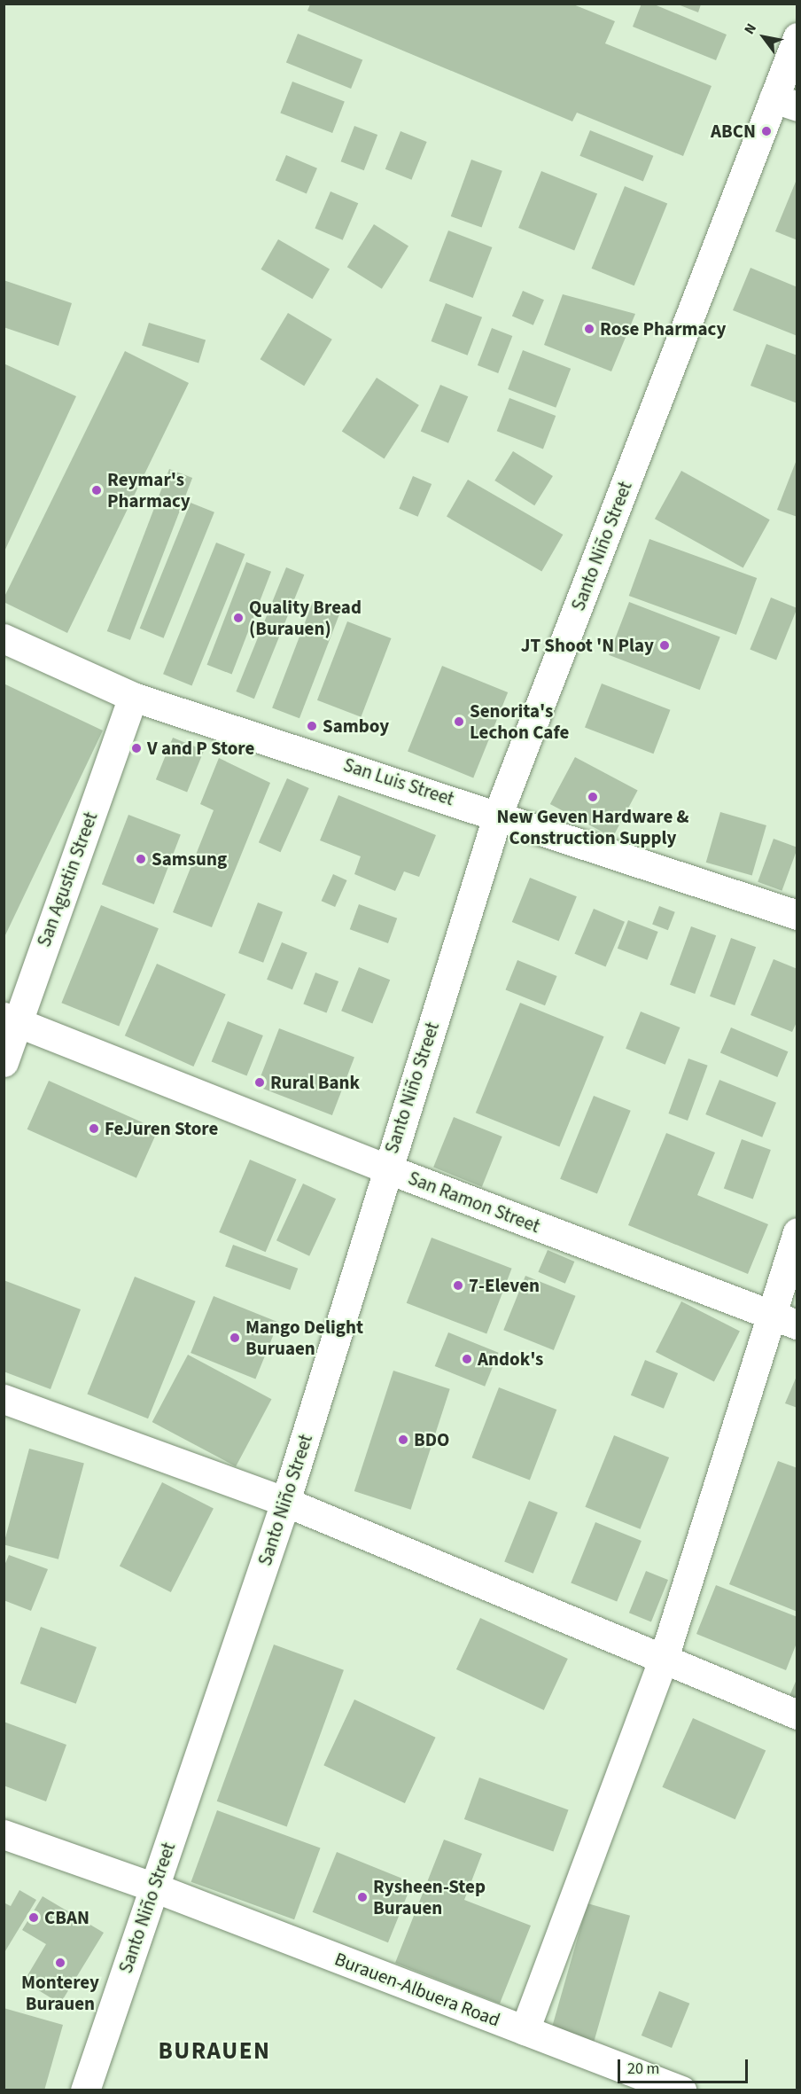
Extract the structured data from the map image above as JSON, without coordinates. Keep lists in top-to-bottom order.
{
  "streets": {
    "street": [
      "Santo Niño Street",
      "San Luis Street",
      "San Agustin Street",
      "San Ramon Street",
      "Burauen-Albuera Road"
    ]
  },
  "crossings": [
    ["Santo Niño Street", "San Luis Street"],
    ["Santo Niño Street", "San Ramon Street"],
    ["Santo Niño Street", "Burauen-Albuera Road"],
    ["San Luis Street", "San Agustin Street"],
    ["San Agustin Street", "San Ramon Street"]
  ],
  "districts": ["BURAUEN"],
  "places": [
    "ABCN",
    "Rose Pharmacy",
    "Reymar's Pharmacy",
    "Quality Bread (Burauen)",
    "JT Shoot 'N Play",
    "Senorita's Lechon Cafe",
    "Samboy",
    "V and P Store",
    "New Geven Hardware & Construction Supply",
    "Samsung",
    "Rural Bank",
    "FeJuren Store",
    "7-Eleven",
    "Mango Delight Buruaen",
    "Andok's",
    "BDO",
    "Rysheen-Step Burauen",
    "CBAN",
    "Monterey Burauen"
  ],
  "scale_bar": "20 m",
  "north": "top left"
}
